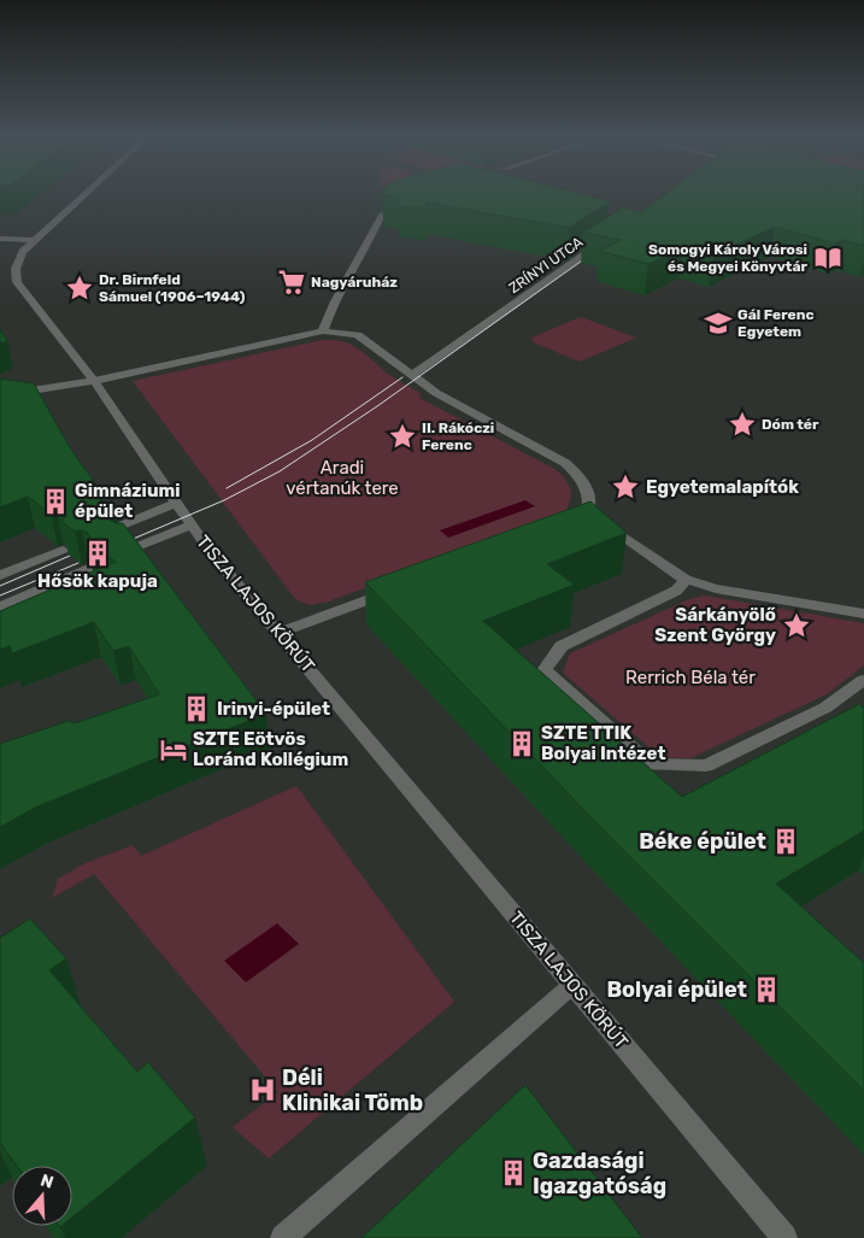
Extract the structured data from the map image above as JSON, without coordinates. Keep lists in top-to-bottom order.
{
  "streets": {
    "street": ["ZRÍNYI UTCA", "TISZA LAJOS KÖRÚT"]
  },
  "parks": ["Aradi vértanúk tere", "Rerrich Béla tér"],
  "places": {
    "library": ["Somogyi Károly Városi és Megyei Könyvtár"],
    "supermarket": ["Nagyáruház"],
    "place": [
      "Dr. Birnfeld Sámuel (1906–1944)",
      "Dóm tér",
      "II. Rákóczi Ferenc",
      "Egyetemalapítók",
      "Sárkányölő Szent György"
    ],
    "school or university": ["Gál Ferenc Egyetem"],
    "building": [
      "Gimnáziumi épület",
      "Hősök kapuja",
      "Irinyi-épület",
      "SZTE TTIK Bolyai Intézet",
      "Béke épület",
      "Bolyai épület",
      "Gazdasági Igazgatóság"
    ],
    "hotel": ["SZTE Eötvös Loránd Kollégium"],
    "hospital": ["Déli Klinikai Tömb"]
  },
  "north": "top"
}
